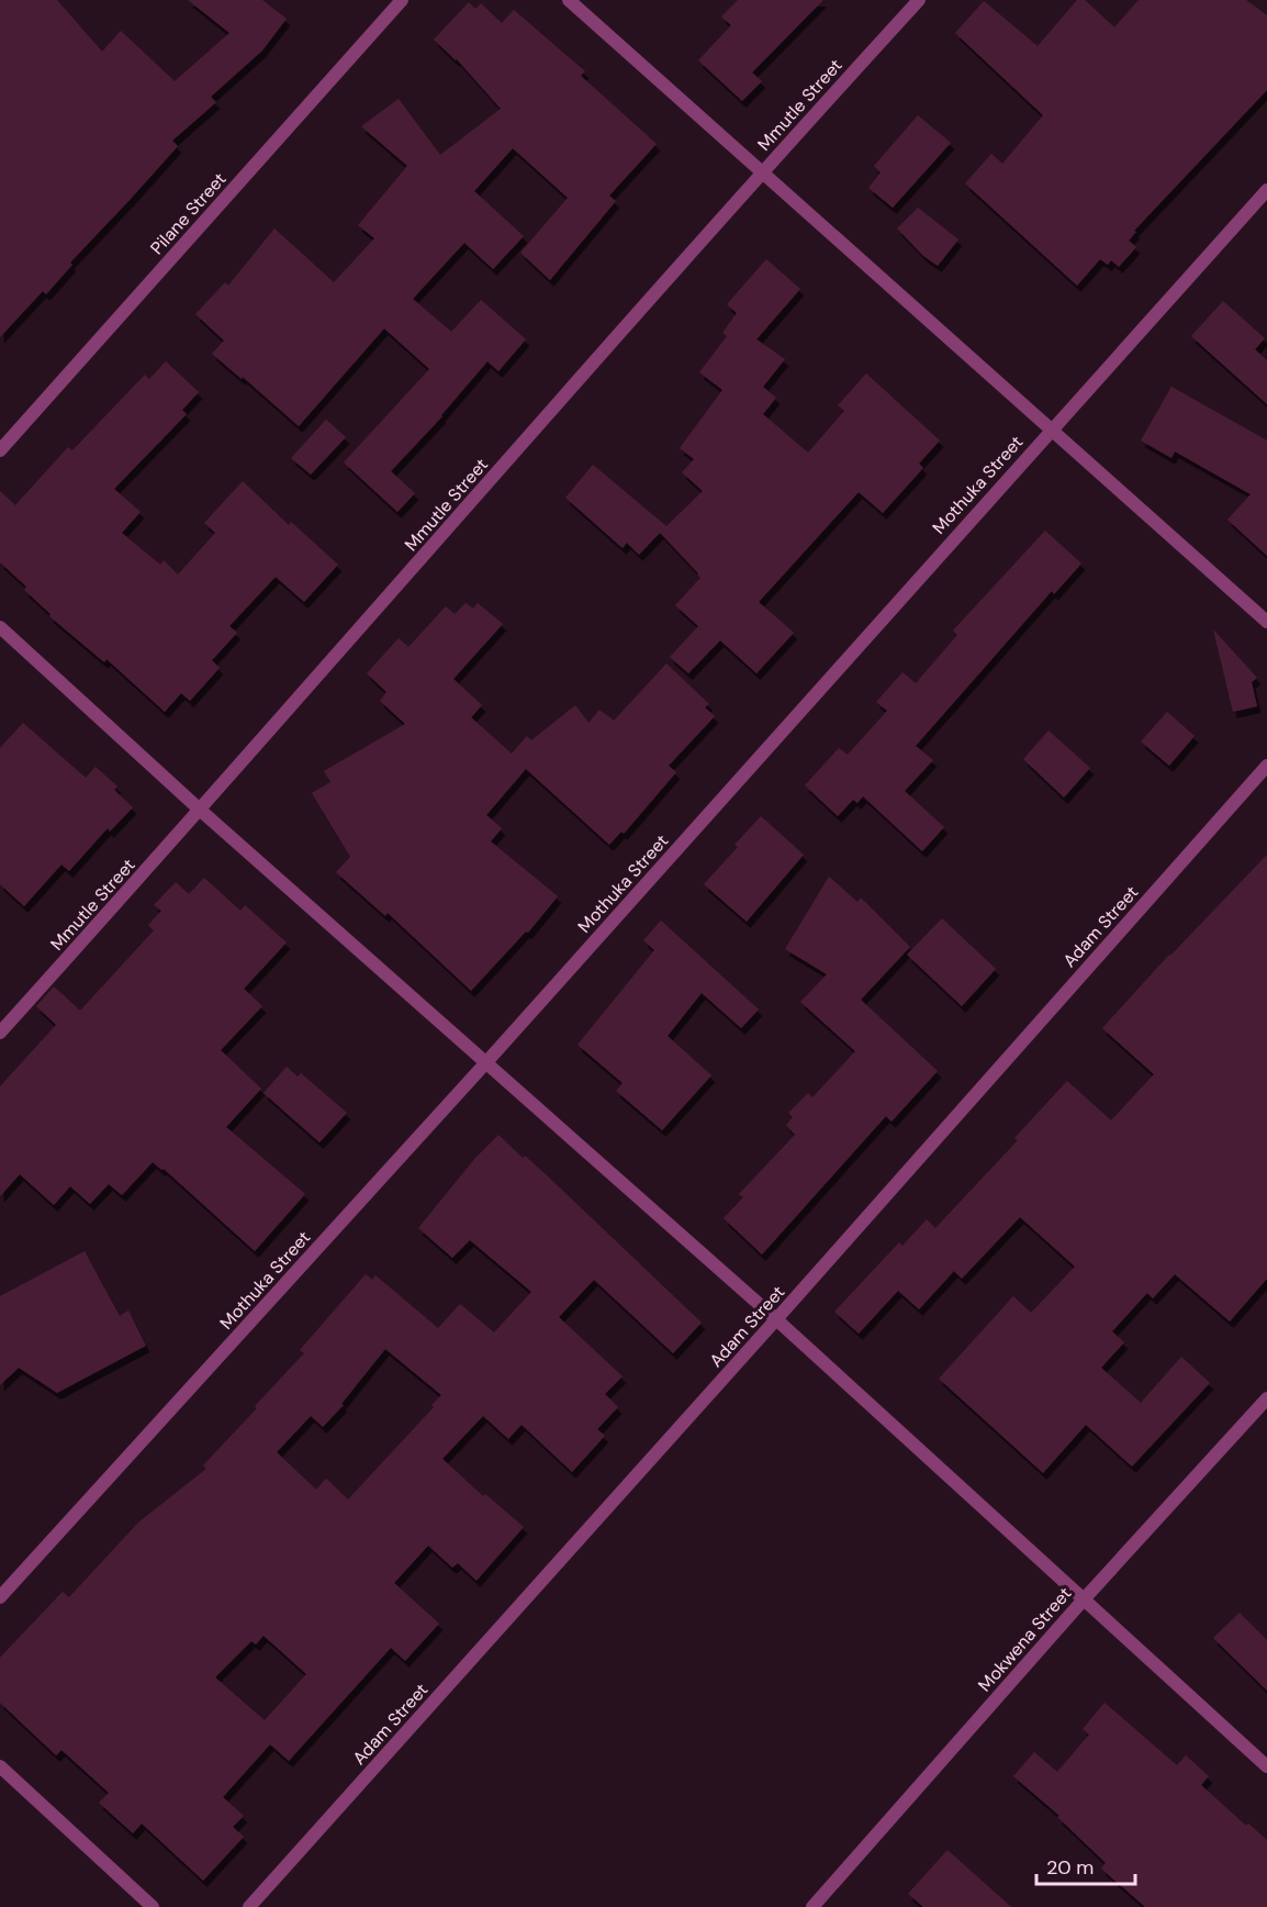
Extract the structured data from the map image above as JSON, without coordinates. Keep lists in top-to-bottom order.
{
  "streets": {
    "street": [
      "Mmutle Street",
      "Pilane Street",
      "Mothuka Street",
      "Adam Street",
      "Mokwena Street"
    ]
  },
  "scale_bar": "20 m"
}
